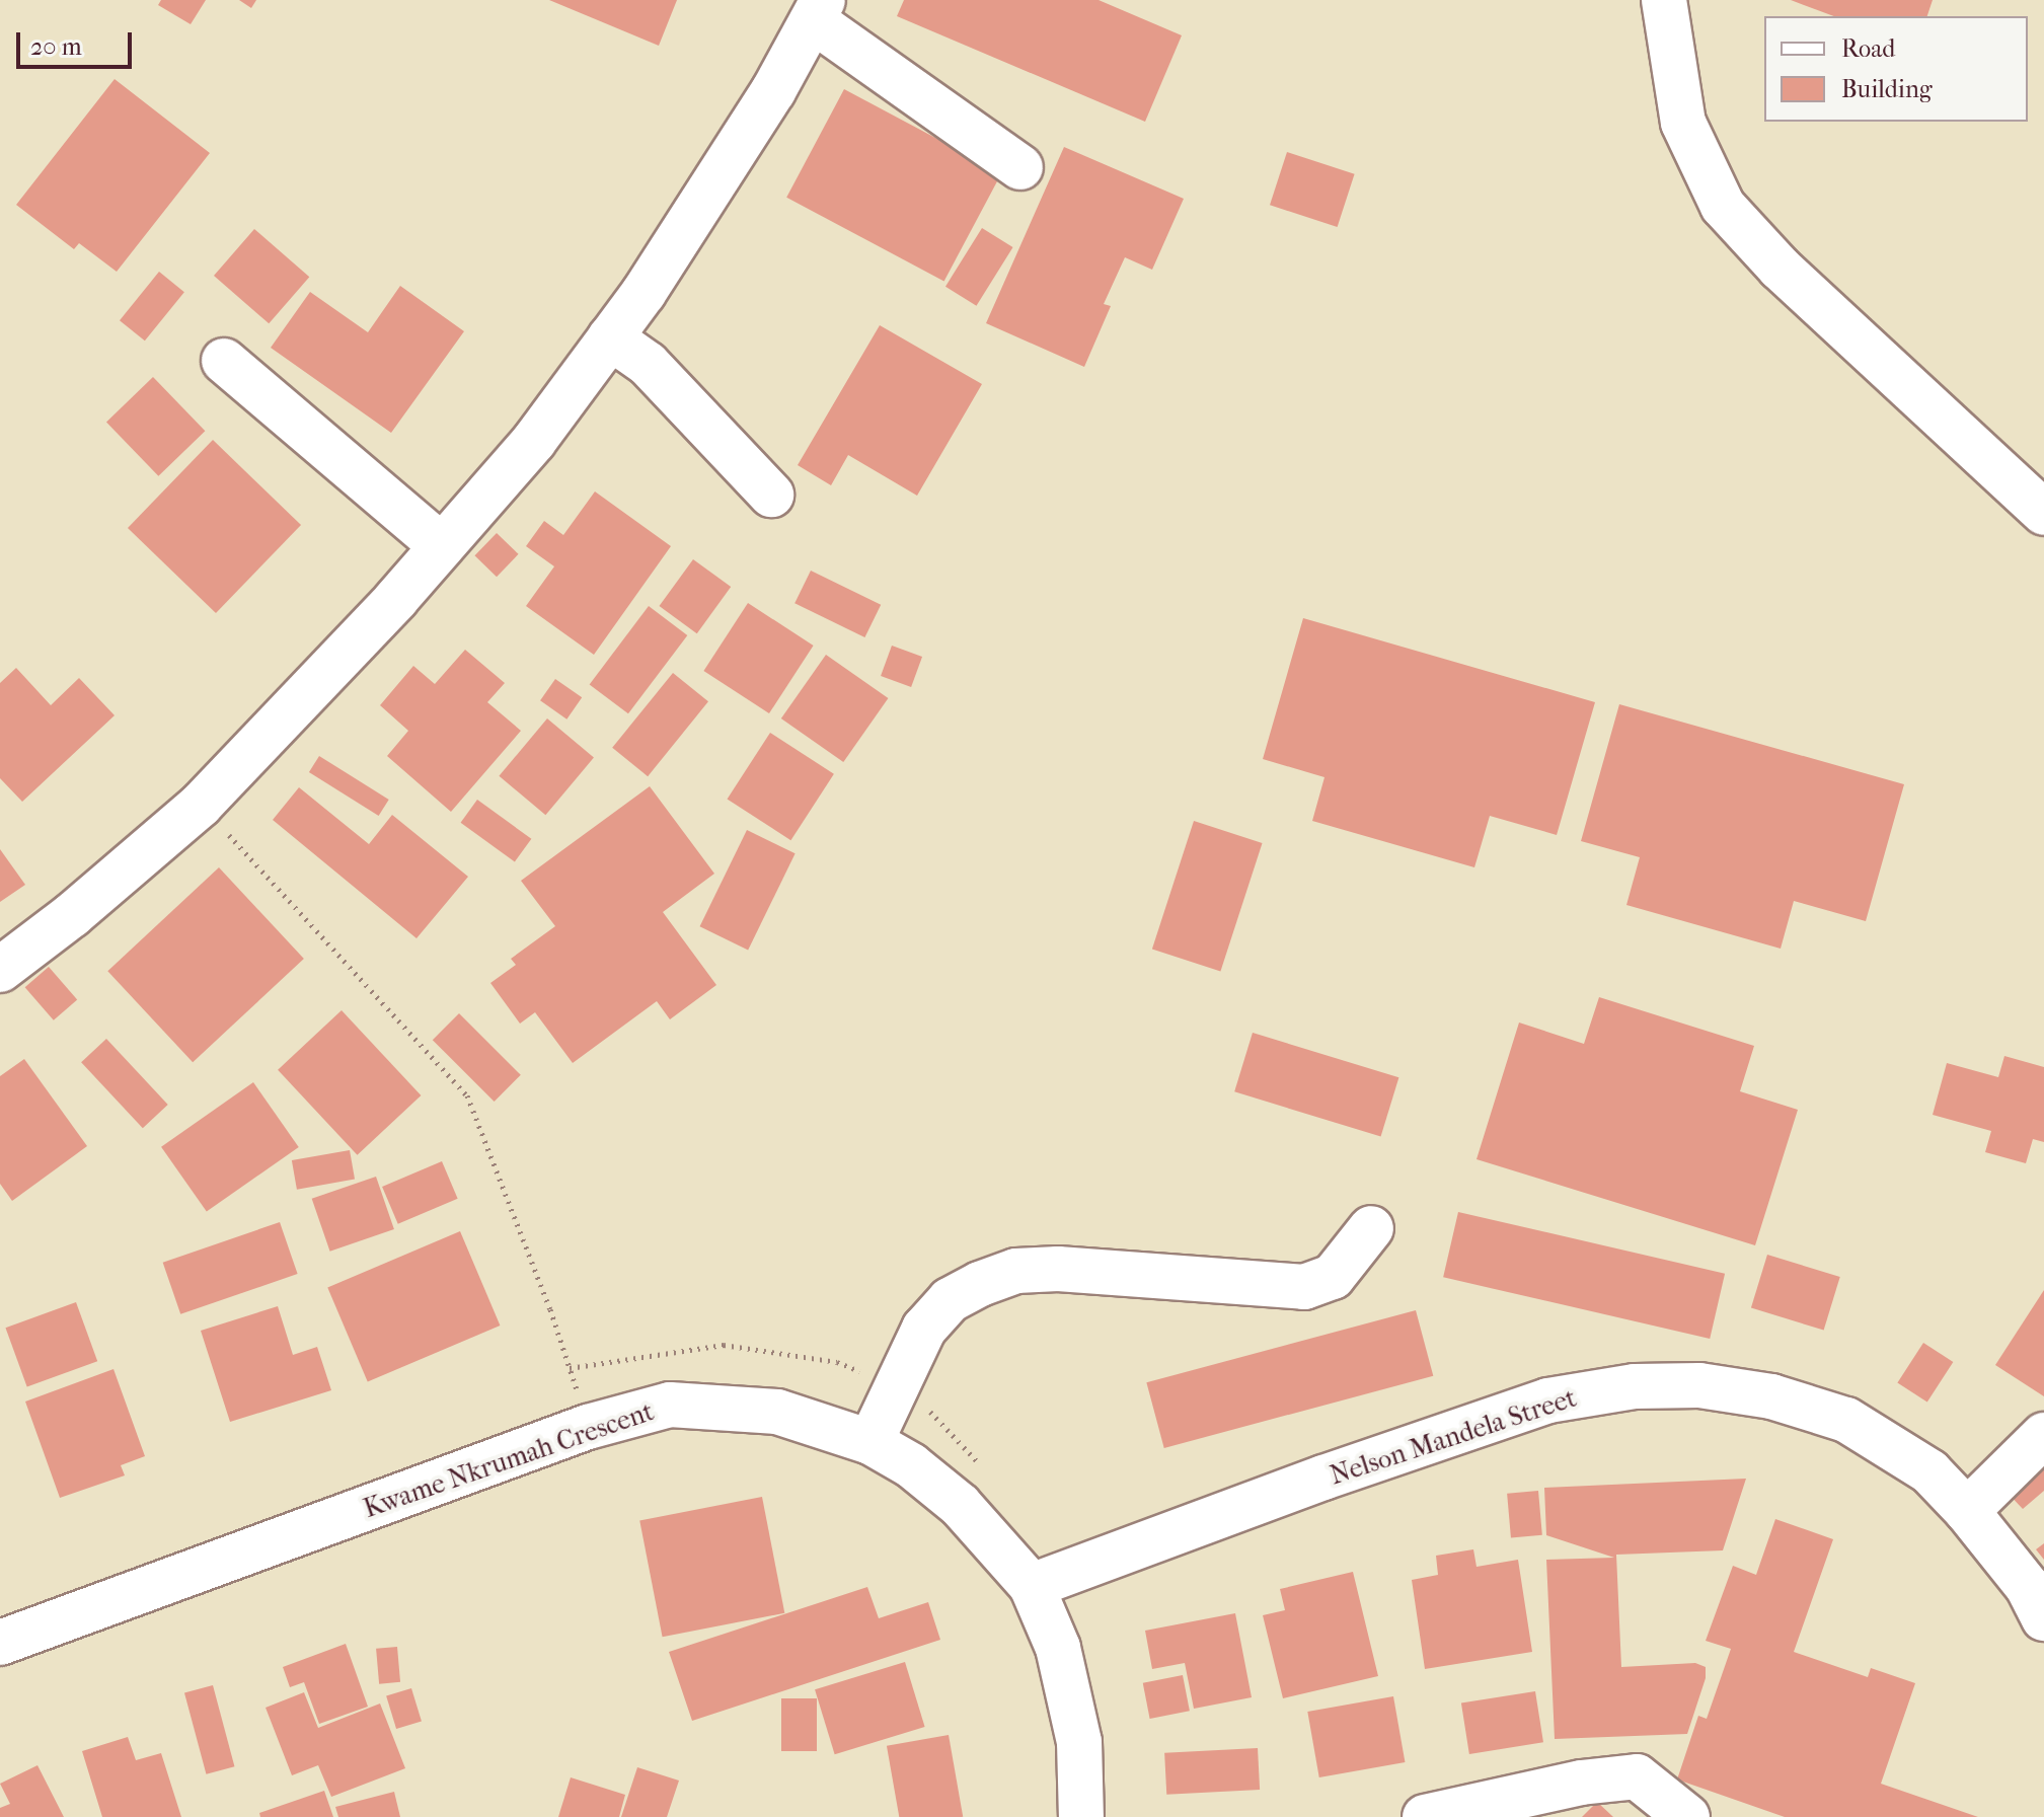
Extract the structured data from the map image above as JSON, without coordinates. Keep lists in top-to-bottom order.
{
  "streets": {
    "street": ["Nelson Mandela Street", "Kwame Nkrumah Crescent"]
  },
  "crossings": [
    ["Nelson Mandela Street", "Kwame Nkrumah Crescent"]
  ],
  "legend": ["Road", "Building"],
  "scale_bar": "20 m"
}
